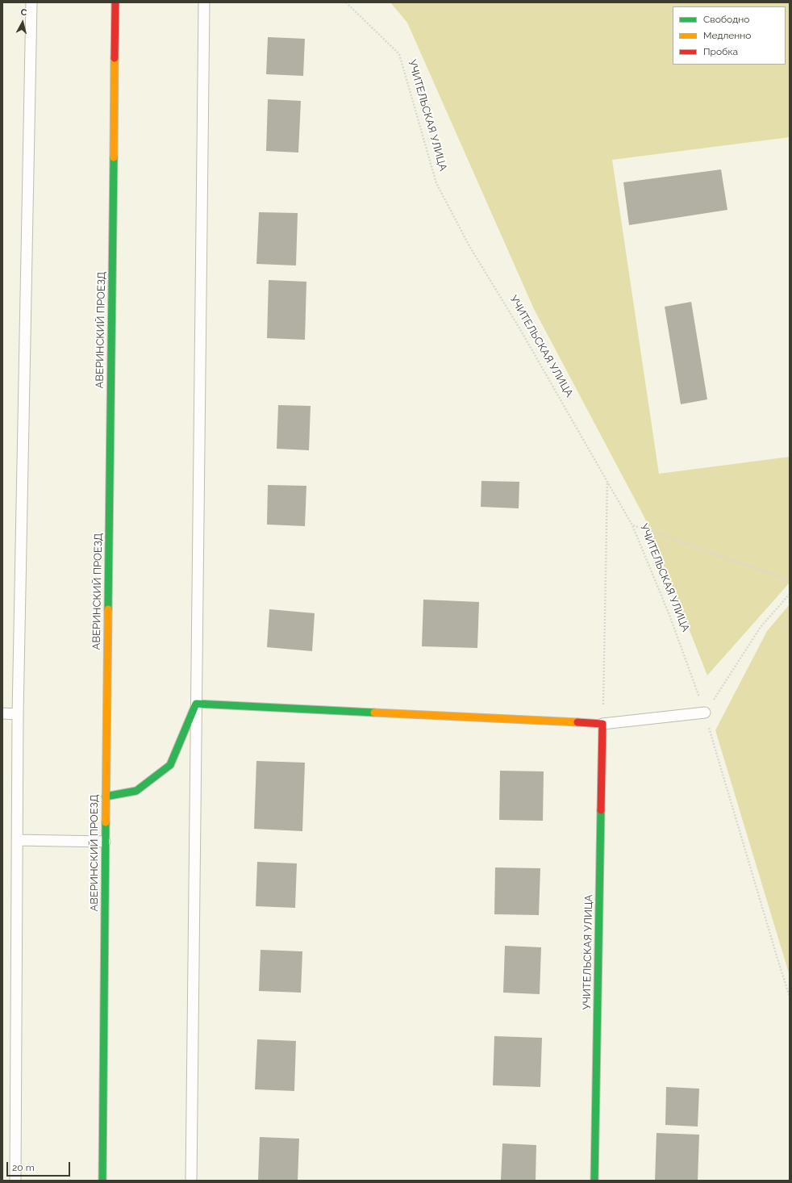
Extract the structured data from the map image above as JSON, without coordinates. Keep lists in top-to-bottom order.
{
  "streets": {
    "street": ["УЧИТЕЛЬСКАЯ УЛИЦА", "АВЕРИНСКИЙ ПРОЕЗД"]
  },
  "legend": ["Свободно", "Медленно", "Пробка"],
  "scale_bar": "20 m",
  "north": "top"
}
